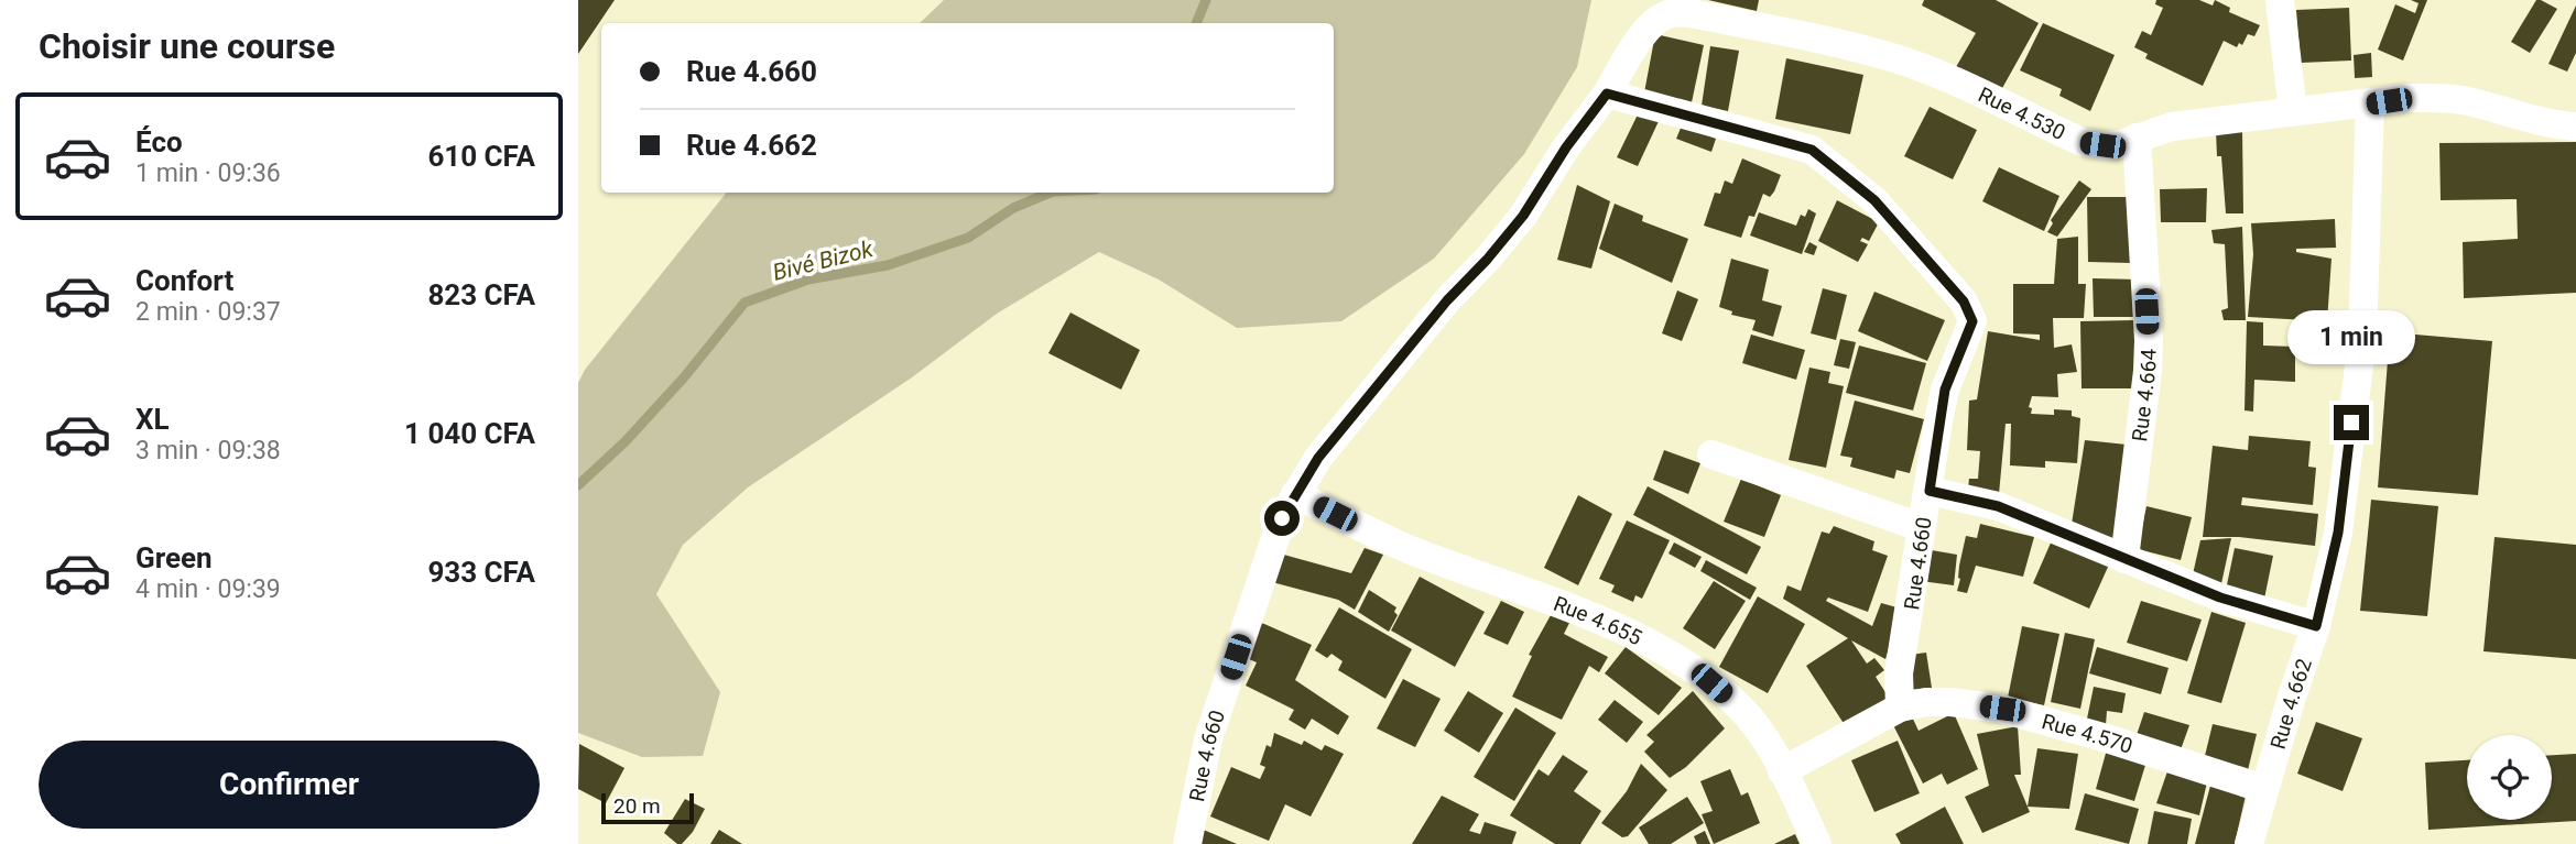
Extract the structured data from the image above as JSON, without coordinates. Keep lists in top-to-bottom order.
{
  "streets": {
    "street": [
      "Rue 4.530",
      "Rue 4.664",
      "Rue 4.660",
      "Rue 4.655",
      "Rue 4.662",
      "Rue 4.570"
    ]
  },
  "crossings": [
    ["Rue 4.530", "Rue 4.664"],
    ["Rue 4.530", "Rue 4.660"],
    ["Rue 4.530", "Rue 4.662"],
    ["Rue 4.660", "Rue 4.655"],
    ["Rue 4.660", "Rue 4.570"],
    ["Rue 4.655", "Rue 4.570"],
    ["Rue 4.662", "Rue 4.570"]
  ],
  "water": ["Bivé Bizok"],
  "scale_bar": "20 m",
  "page": {
    "heading": "Choisir une course",
    "banner": ["Rue 4.660", "Rue 4.662"],
    "list": [
      {
        "name": "Éco",
        "note": "1 min · 09:36",
        "value": "610 CFA"
      },
      {
        "name": "Confort",
        "note": "2 min · 09:37",
        "value": "823 CFA"
      },
      {
        "name": "XL",
        "note": "3 min · 09:38",
        "value": "1 040 CFA"
      },
      {
        "name": "Green",
        "note": "4 min · 09:39",
        "value": "933 CFA"
      }
    ],
    "bubble": "1 min",
    "buttons": "Confirmer",
    "scale": "20 m"
  }
}
